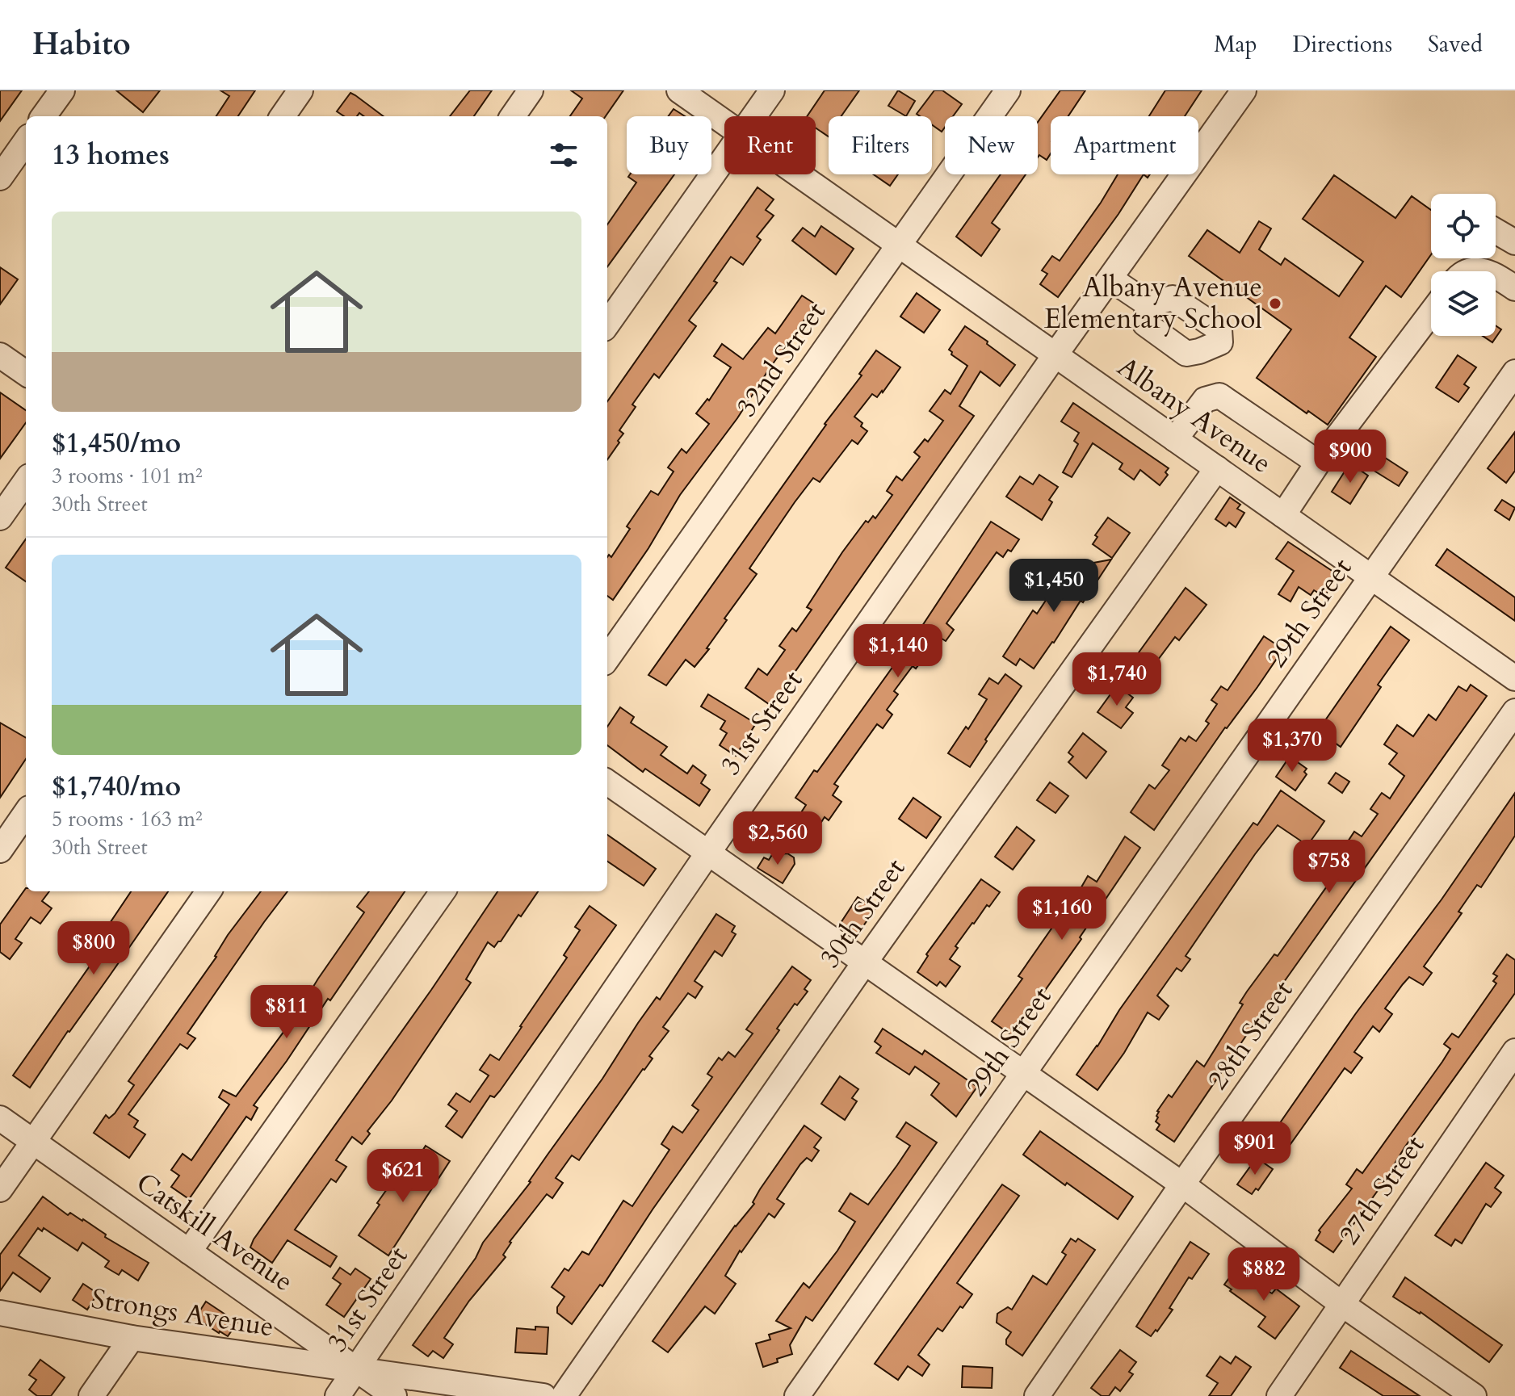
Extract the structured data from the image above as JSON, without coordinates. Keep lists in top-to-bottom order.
{
  "streets": {
    "street": [
      "32nd Street",
      "Albany Avenue",
      "29th Street",
      "31st Street",
      "30th Street",
      "28th Street",
      "27th Street",
      "Catskill Avenue",
      "Strongs Avenue"
    ]
  },
  "crossings": [
    ["32nd Street", "Albany Avenue"],
    ["Albany Avenue", "29th Street"],
    ["Albany Avenue", "31st Street"],
    ["Albany Avenue", "30th Street"],
    ["31st Street", "Catskill Avenue"],
    ["31st Street", "Strongs Avenue"],
    ["Catskill Avenue", "Strongs Avenue"]
  ],
  "places": ["Albany Avenue Elementary School"],
  "page": {
    "header": "Habito",
    "nav": ["Map", "Directions", "Saved"],
    "chip": [
      "Buy",
      "Rent",
      "Filters",
      "New",
      "Apartment"
    ],
    "heading": "13 homes",
    "list": [
      {
        "name": "$1,450/mo",
        "note": "3 rooms · 101 m² · 30th Street"
      },
      {
        "name": "$1,740/mo",
        "note": "5 rooms · 163 m² · 30th Street"
      }
    ],
    "price": [
      "$900",
      "$1,450",
      "$1,140",
      "$1,740",
      "$1,370",
      "$2,560",
      "$758",
      "$1,160",
      "$800",
      "$811",
      "$901",
      "$621",
      "$882"
    ]
  }
}
